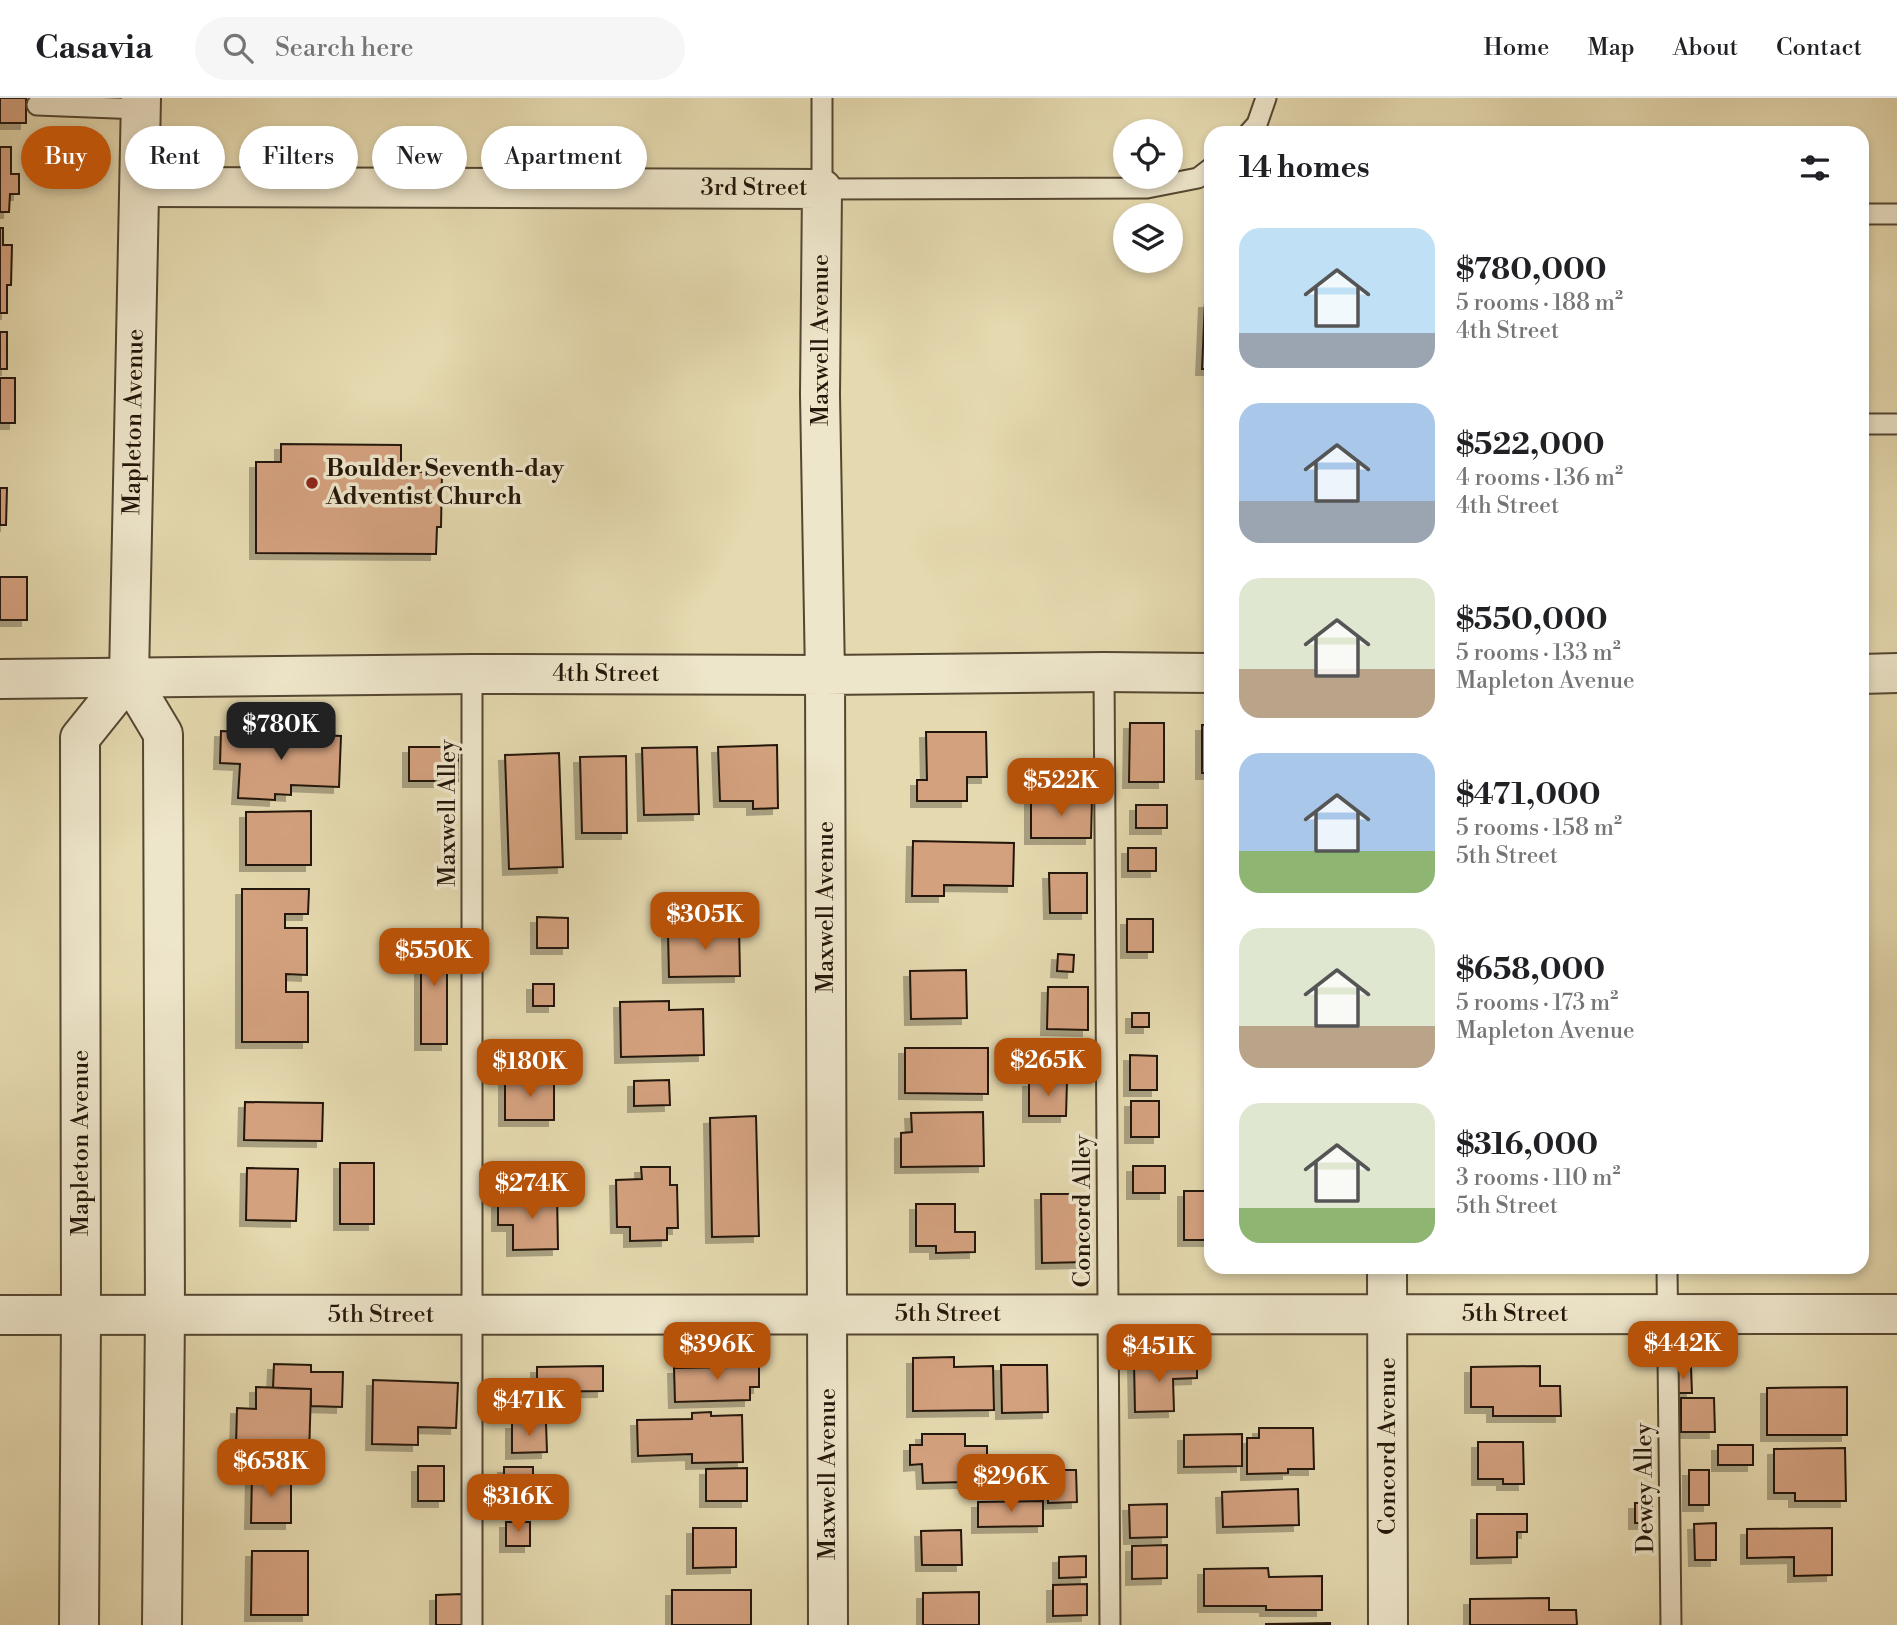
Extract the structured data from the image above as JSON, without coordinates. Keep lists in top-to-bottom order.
{
  "streets": {
    "street": [
      "3rd Street",
      "Maxwell Avenue",
      "Mapleton Avenue",
      "4th Street",
      "5th Street",
      "Concord Avenue"
    ],
    "lane": ["Maxwell Alley", "Concord Alley", "Dewey Alley"]
  },
  "crossings": [
    ["3rd Street", "Maxwell Avenue"],
    ["Maxwell Avenue", "4th Street"],
    ["Maxwell Avenue", "5th Street"],
    ["Mapleton Avenue", "4th Street"],
    ["Mapleton Avenue", "5th Street"],
    ["4th Street", "Maxwell Alley"],
    ["4th Street", "Concord Alley"],
    ["Maxwell Alley", "5th Street"],
    ["Concord Alley", "5th Street"],
    ["5th Street", "Concord Avenue"],
    ["5th Street", "Dewey Alley"]
  ],
  "places": ["Boulder Seventh-day Adventist Church"],
  "page": {
    "header": "Casavia",
    "search": "Search here",
    "nav": [
      "Home",
      "Map",
      "About",
      "Contact"
    ],
    "chip": [
      "Buy",
      "Rent",
      "Filters",
      "New",
      "Apartment"
    ],
    "heading": "14 homes",
    "list": [
      {
        "name": "$780,000",
        "note": "5 rooms · 188 m² · 4th Street"
      },
      {
        "name": "$522,000",
        "note": "4 rooms · 136 m² · 4th Street"
      },
      {
        "name": "$550,000",
        "note": "5 rooms · 133 m² · Mapleton Avenue"
      },
      {
        "name": "$471,000",
        "note": "5 rooms · 158 m² · 5th Street"
      },
      {
        "name": "$658,000",
        "note": "5 rooms · 173 m² · Mapleton Avenue"
      },
      {
        "name": "$316,000",
        "note": "3 rooms · 110 m² · 5th Street"
      }
    ],
    "price": [
      "$780K",
      "$522K",
      "$305K",
      "$550K",
      "$265K",
      "$180K",
      "$274K",
      "$442K",
      "$396K",
      "$451K",
      "$471K",
      "$658K",
      "$296K",
      "$316K"
    ]
  }
}
